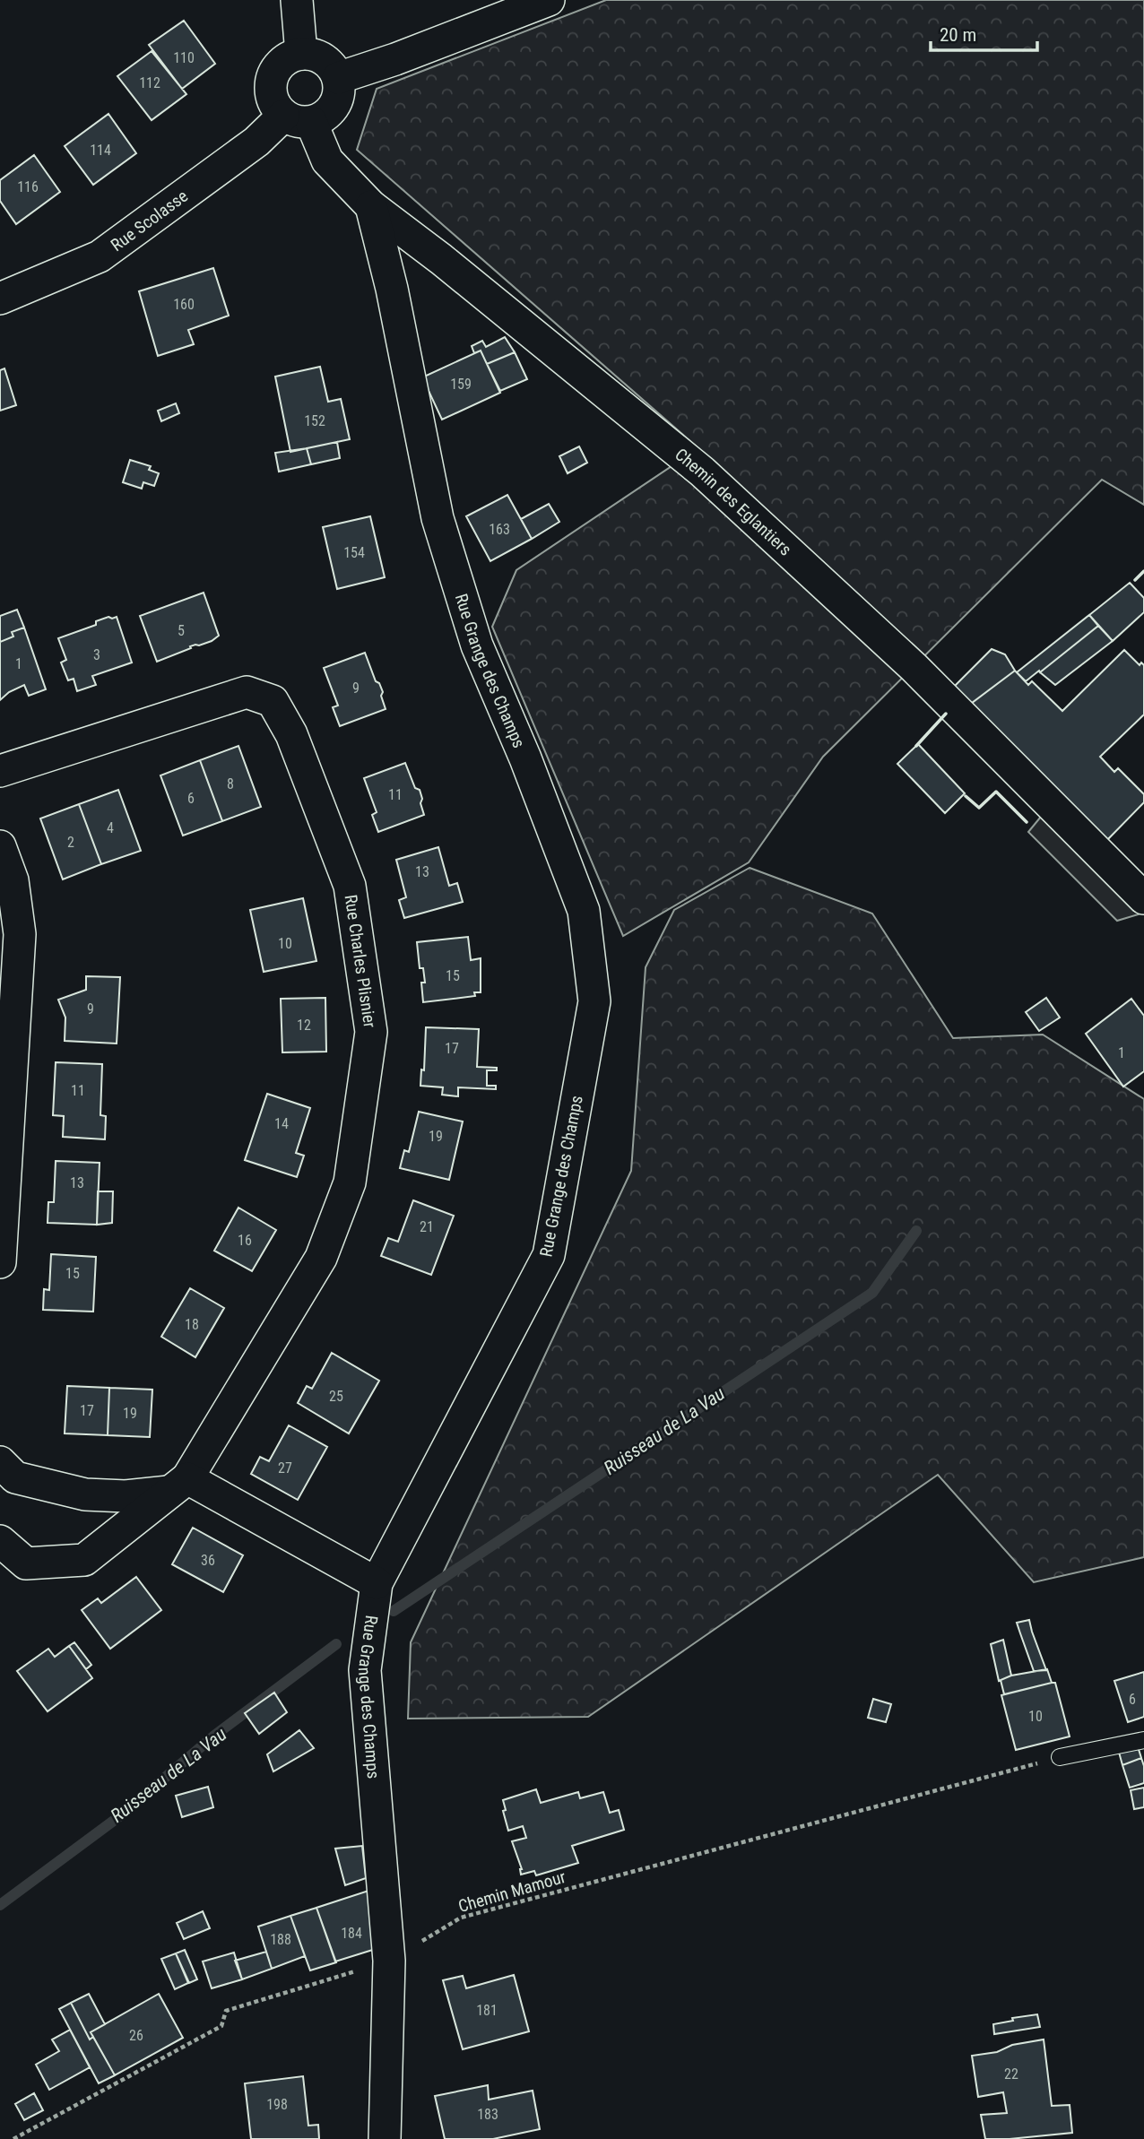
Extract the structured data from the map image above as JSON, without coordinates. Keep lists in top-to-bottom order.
{
  "streets": {
    "street": [
      "Rue Scolasse",
      "Chemin des Eglantiers",
      "Rue Grange des Champs",
      "Rue Charles Plisnier"
    ],
    "path": ["Chemin Mamour"]
  },
  "crossings": [
    ["Rue Scolasse", "Chemin des Eglantiers"],
    ["Chemin des Eglantiers", "Rue Grange des Champs"],
    ["Rue Grange des Champs", "Chemin Mamour"]
  ],
  "water": ["Ruisseau de La Vau"],
  "house_numbers": [
    "110",
    "112",
    "114",
    "116",
    "160",
    "159",
    "152",
    "163",
    "154",
    "5",
    "3",
    "1",
    "9",
    "8",
    "11",
    "6",
    "4",
    "2",
    "13",
    "10",
    "15",
    "9",
    "12",
    "17",
    "1",
    "11",
    "14",
    "19",
    "13",
    "21",
    "16",
    "15",
    "18",
    "25",
    "17",
    "19",
    "27",
    "36",
    "6",
    "10",
    "184",
    "188",
    "181",
    "26",
    "22",
    "198",
    "183"
  ],
  "scale_bar": "20 m"
}
